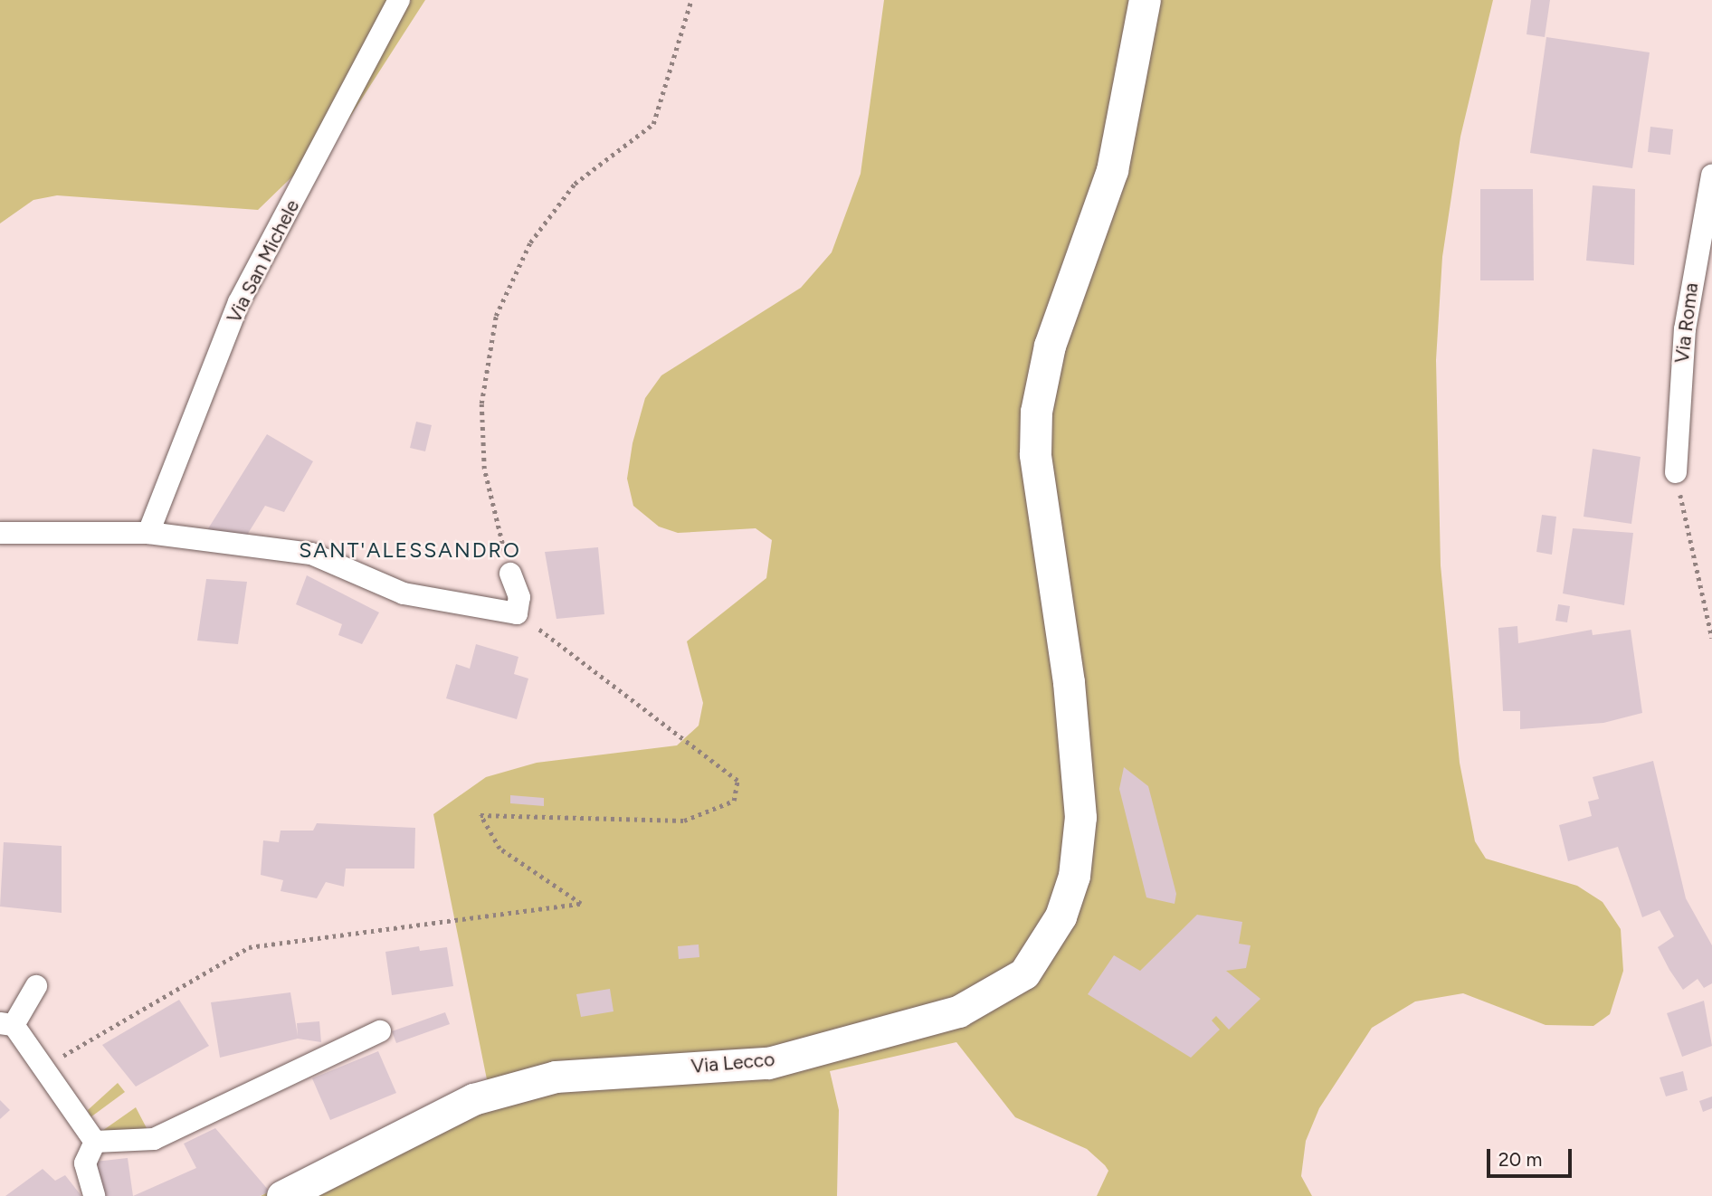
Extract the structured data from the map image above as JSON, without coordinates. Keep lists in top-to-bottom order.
{
  "streets": {
    "main road": ["Via Lecco"],
    "street": ["Via San Michele", "Via Roma"]
  },
  "districts": ["SANT'ALESSANDRO"],
  "scale_bar": "20 m"
}
